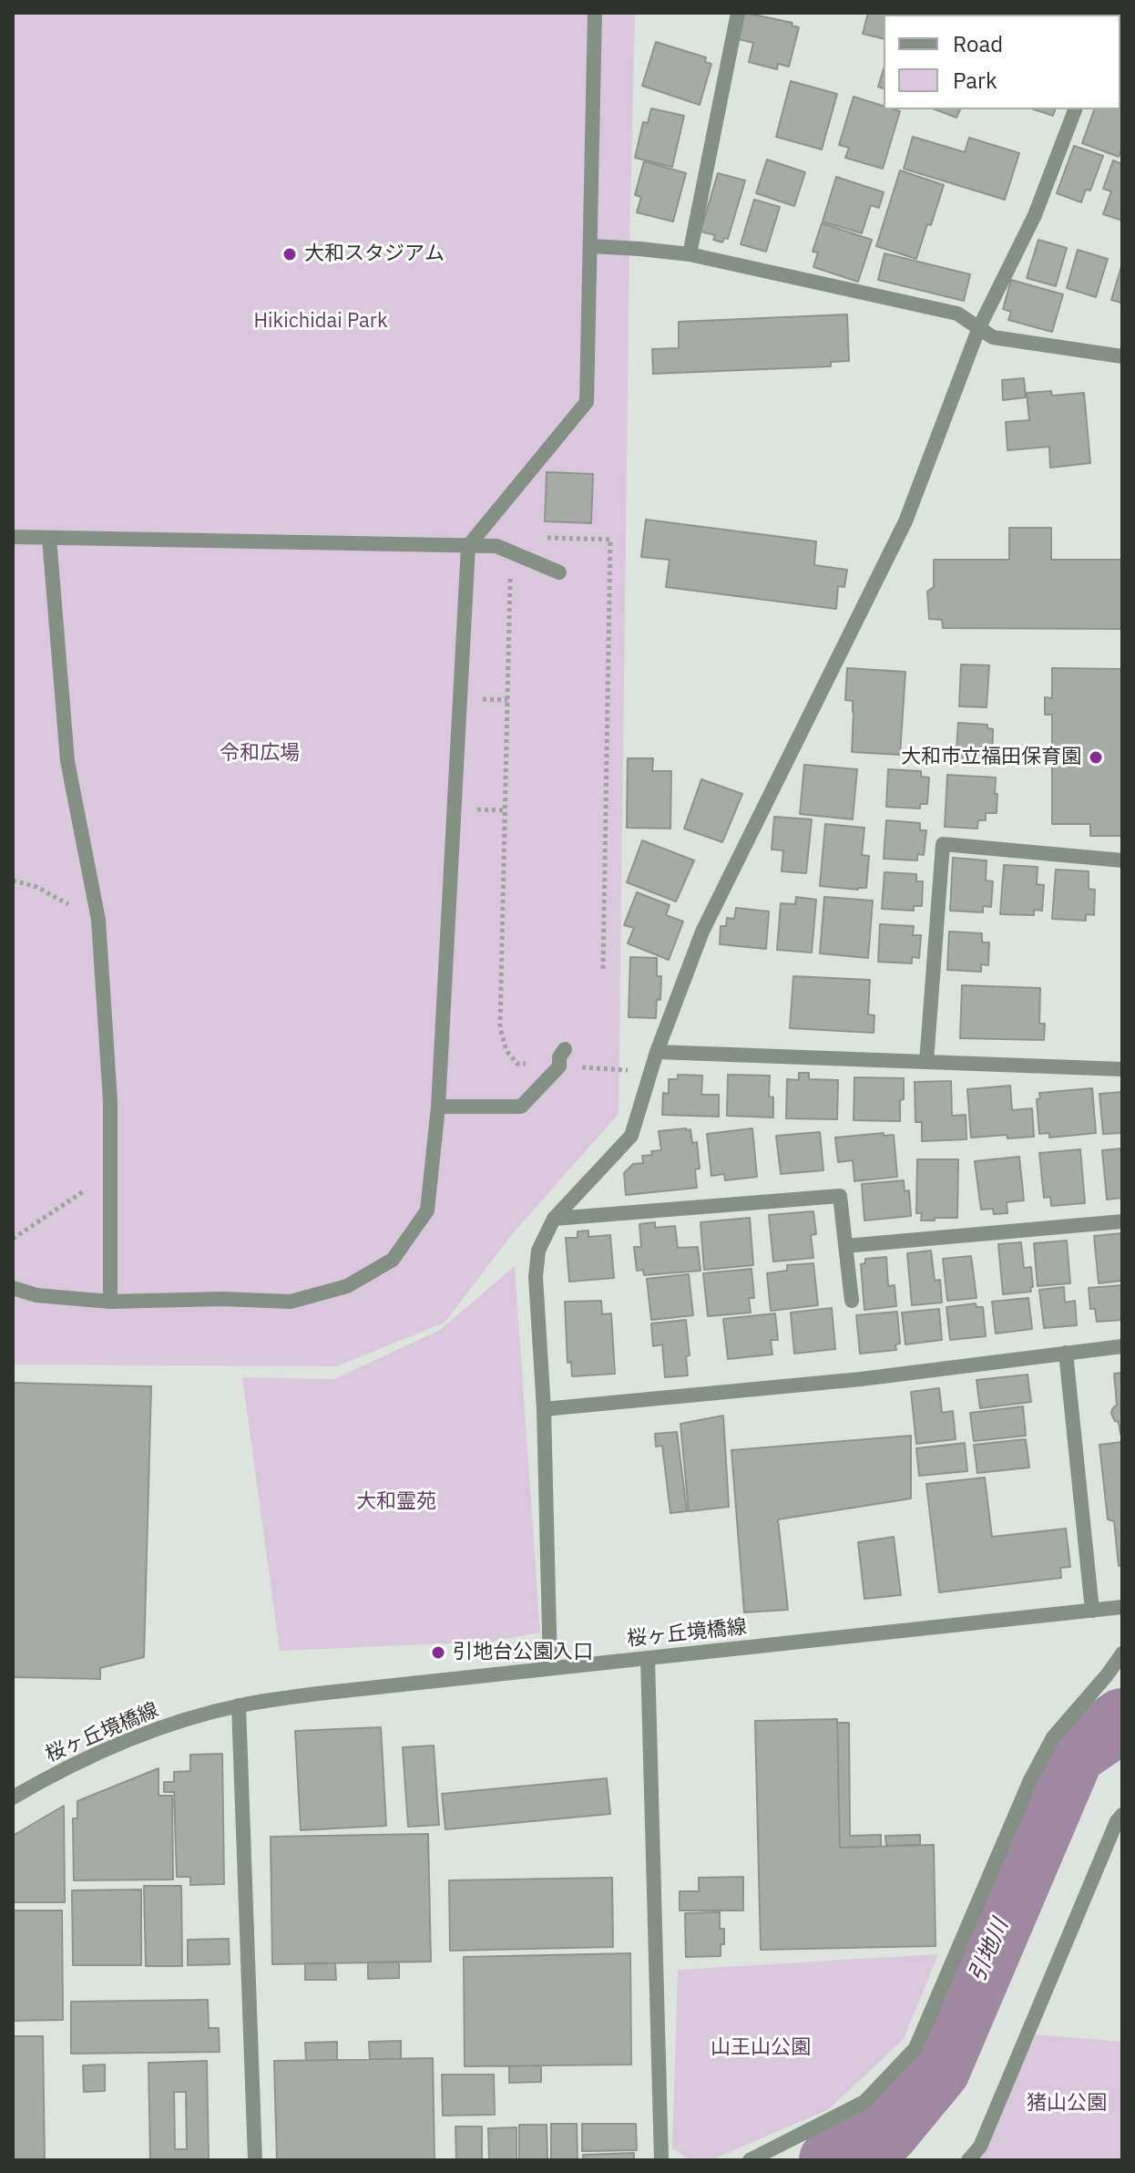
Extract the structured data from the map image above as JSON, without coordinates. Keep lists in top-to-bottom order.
{
  "streets": {
    "street": ["桜ヶ丘境橋線"]
  },
  "water": ["引地川"],
  "parks": [
    "Hikichidai Park",
    "令和広場",
    "大和霊苑",
    "山王山公園",
    "猪山公園"
  ],
  "places": ["大和スタジアム", "大和市立福田保育園", "引地台公園入口"],
  "legend": ["Road", "Park"]
}
